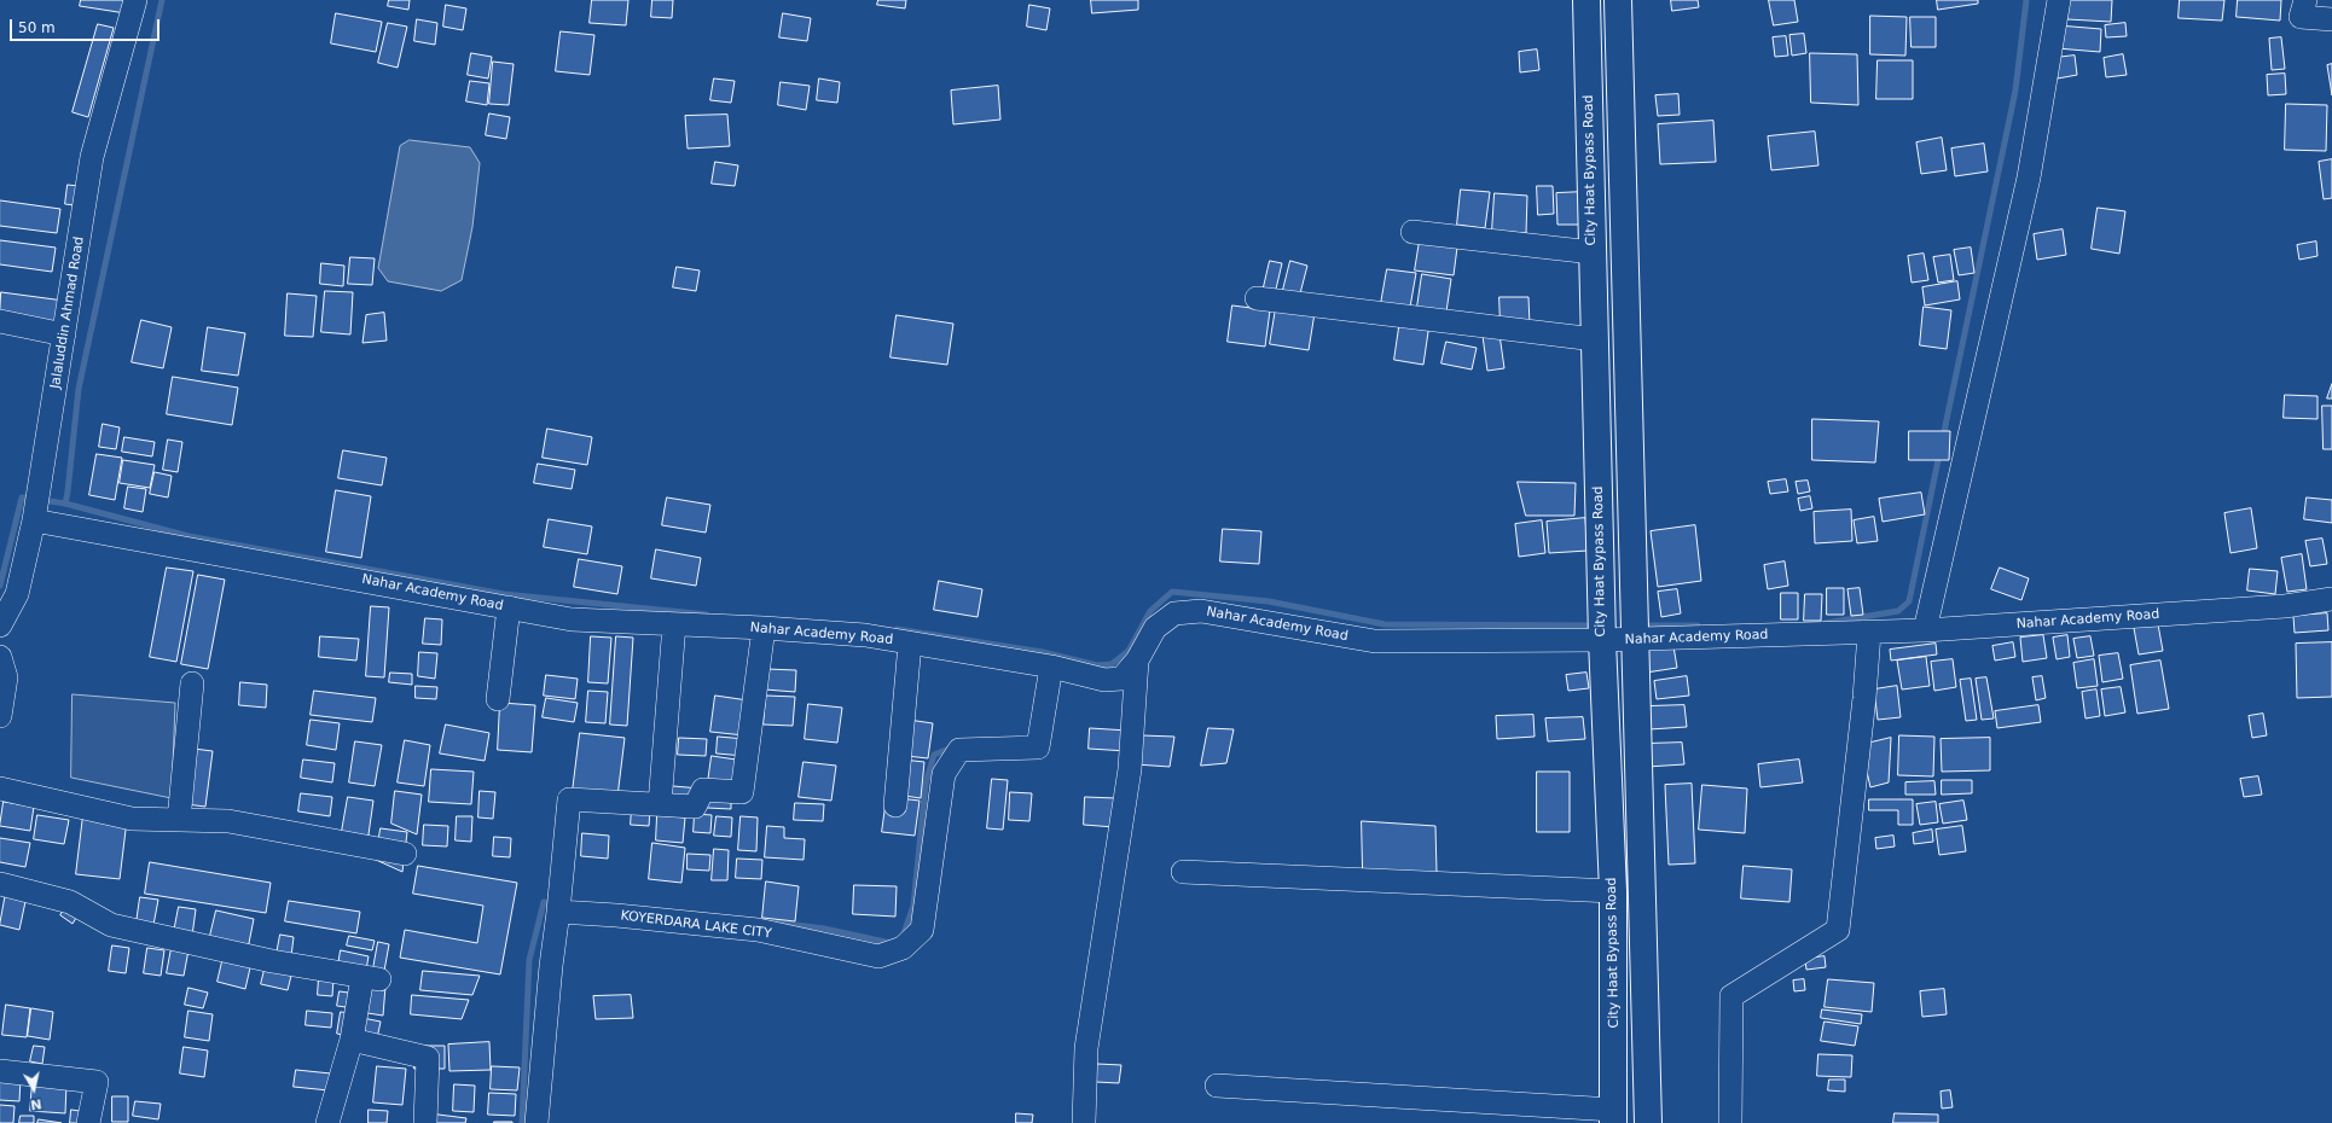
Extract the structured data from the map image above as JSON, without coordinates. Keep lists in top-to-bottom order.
{
  "streets": {
    "main road": ["City Haat Bypass Road"],
    "street": ["Jalaluddin Ahmad Road", "Nahar Academy Road", "KOYERDARA LAKE CITY"]
  },
  "crossings": [
    ["City Haat Bypass Road", "Nahar Academy Road"],
    ["Jalaluddin Ahmad Road", "Nahar Academy Road"],
    ["Nahar Academy Road", "KOYERDARA LAKE CITY"]
  ],
  "scale_bar": "50 m",
  "north": "bottom"
}
